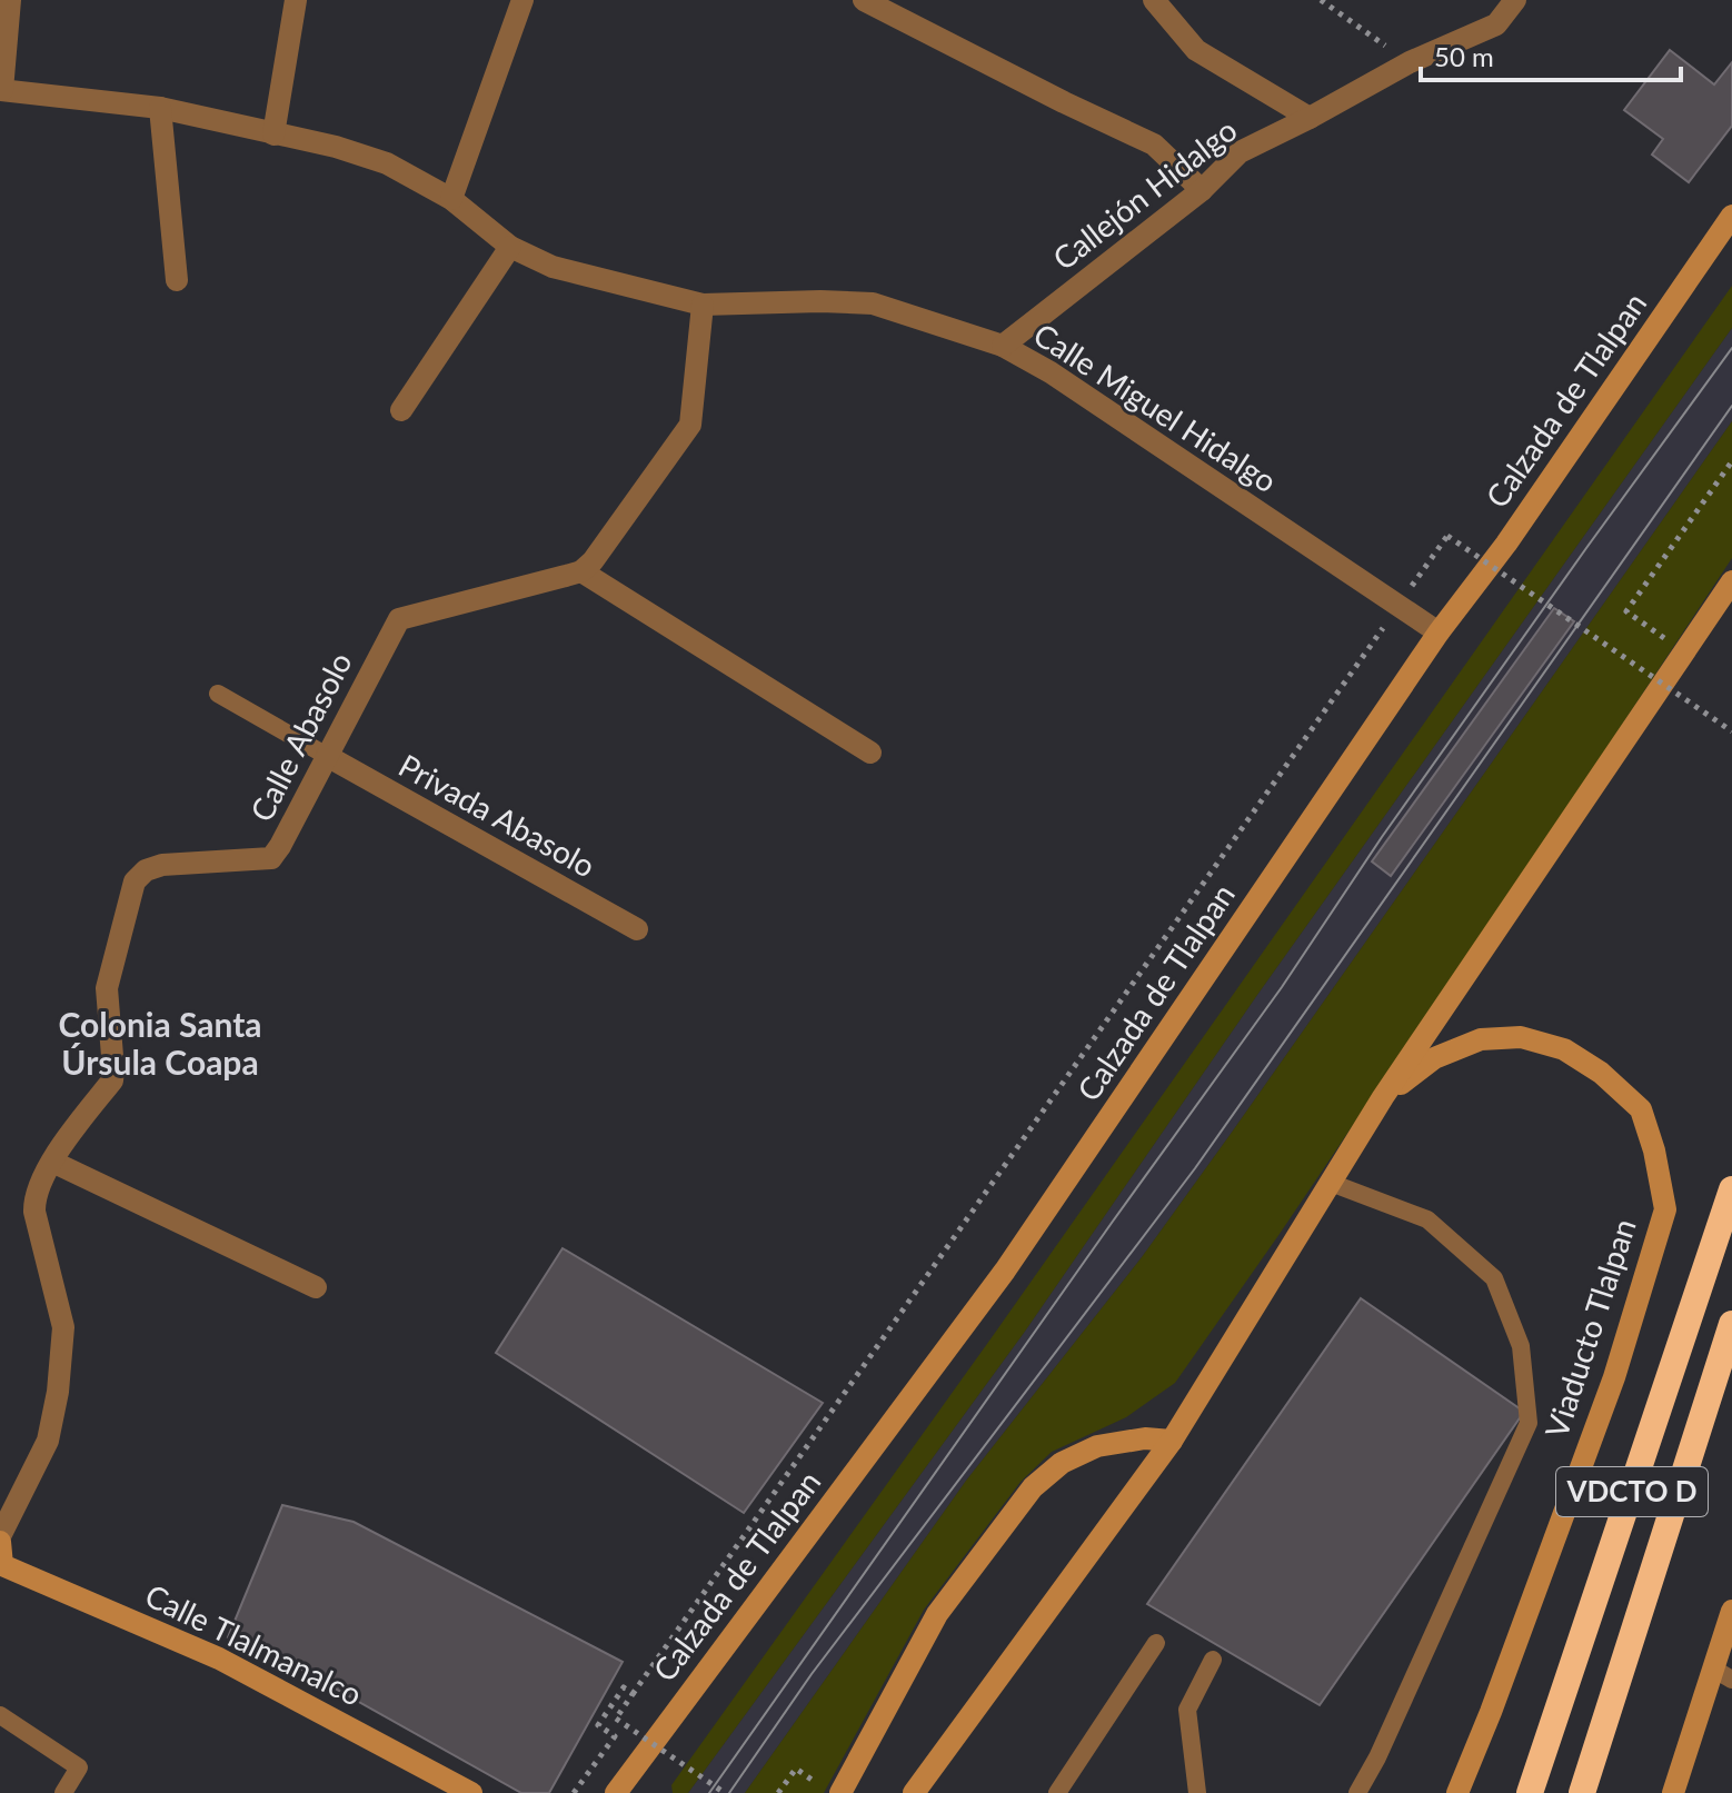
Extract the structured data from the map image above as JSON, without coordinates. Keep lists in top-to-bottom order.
{
  "streets": {
    "highway": ["VDCTO D"],
    "main road": ["Calzada de Tlalpan", "Viaducto Tlalpan", "Calle Tlalmanalco"],
    "street": [
      "Callejón Hidalgo",
      "Calle Miguel Hidalgo",
      "Calle Abasolo",
      "Privada Abasolo"
    ]
  },
  "crossings": [
    ["Callejón Hidalgo", "Calle Miguel Hidalgo"],
    ["Calzada de Tlalpan", "Calle Miguel Hidalgo"],
    ["Calle Abasolo", "Privada Abasolo"]
  ],
  "districts": ["Colonia Santa Úrsula Coapa"],
  "scale_bar": "50 m"
}
